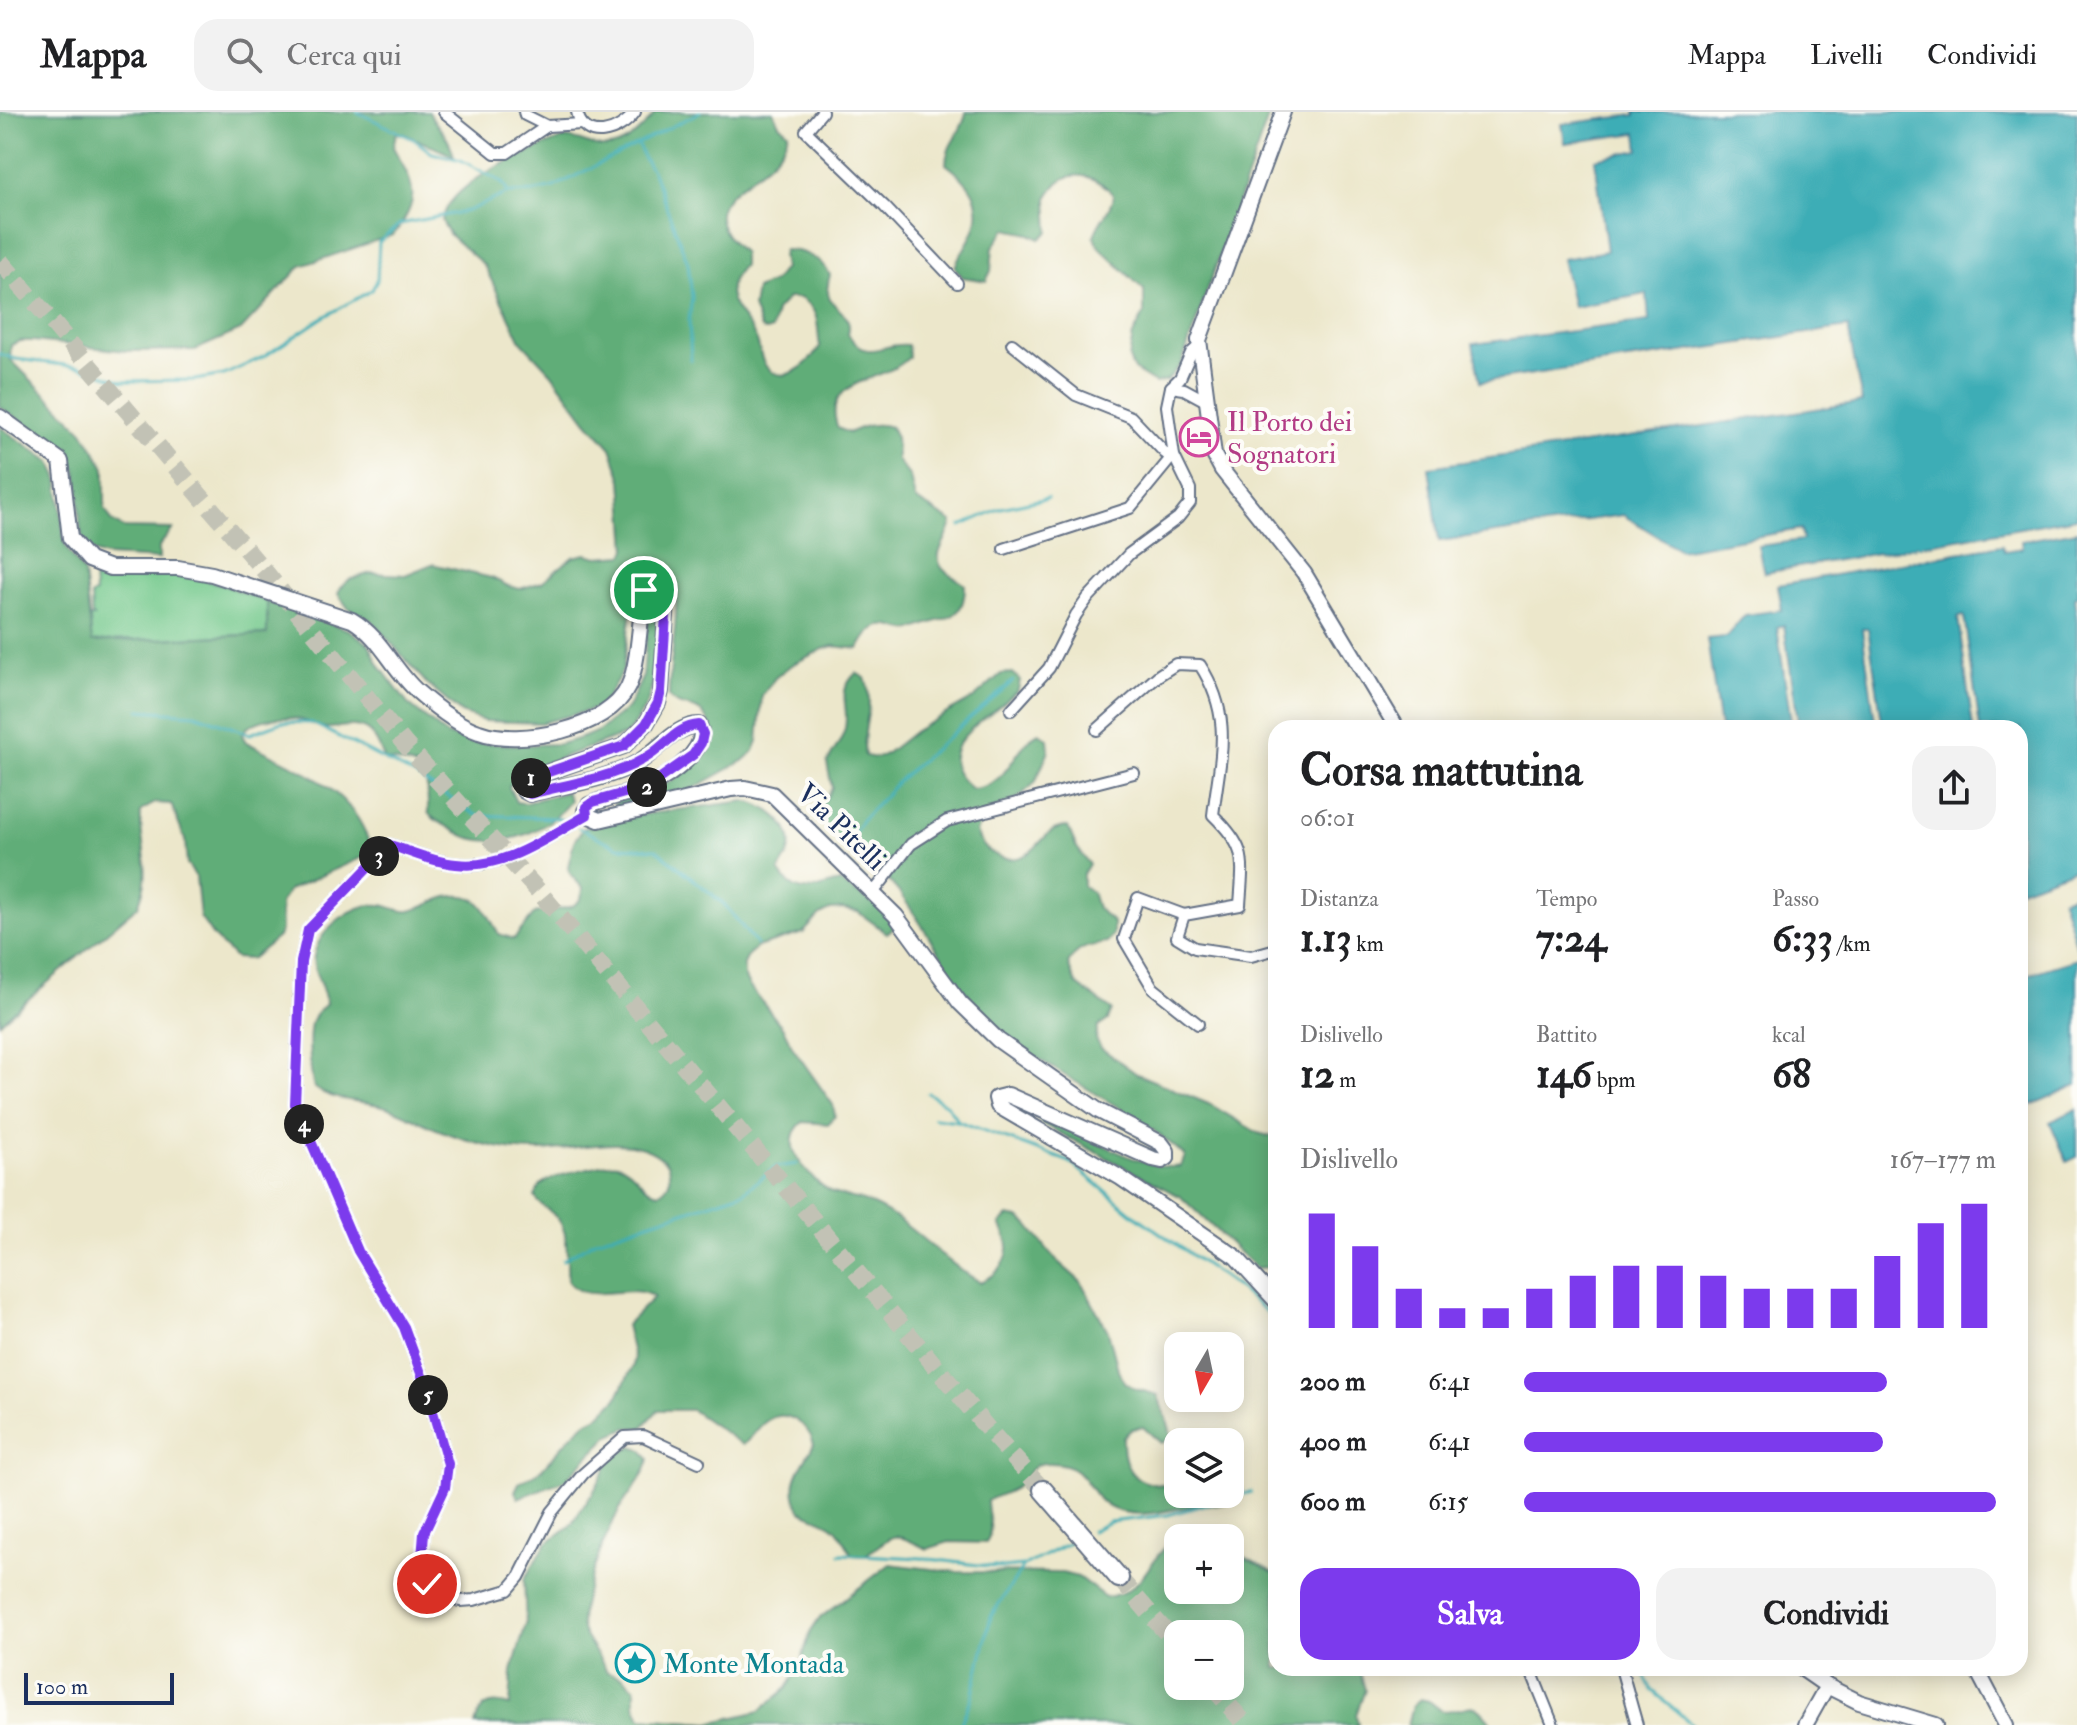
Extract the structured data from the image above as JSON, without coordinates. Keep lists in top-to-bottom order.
{
  "streets": {
    "street": ["Via Pitelli"]
  },
  "places": {
    "hotel": ["Il Porto dei Sognatori"],
    "place": ["Monte Montada"]
  },
  "scale_bar": "100 m",
  "north": "bottom",
  "page": {
    "header": "Mappa",
    "search": "Cerca qui",
    "nav": ["Mappa", "Livelli", "Condividi"],
    "heading": ["Corsa mattutina", "06:01"],
    "pins": [
      "1",
      "2",
      "3",
      "4",
      "5"
    ],
    "stats": [
      ["Distanza", "1.13 km"],
      ["Tempo", "7:24"],
      ["Passo", "6:33 /km"],
      ["Dislivello", "12 m"],
      ["Battito", "146 bpm"],
      ["kcal", "68"]
    ],
    "chart": ["Dislivello", "167–177 m"],
    "map_buttons": ["+", "−"],
    "list": [
      {
        "name": "200 m",
        "note": "6:41"
      },
      {
        "name": "400 m",
        "note": "6:41"
      },
      {
        "name": "600 m",
        "note": "6:15"
      }
    ],
    "buttons": ["Salva", "Condividi"],
    "scale": "100 m"
  }
}
